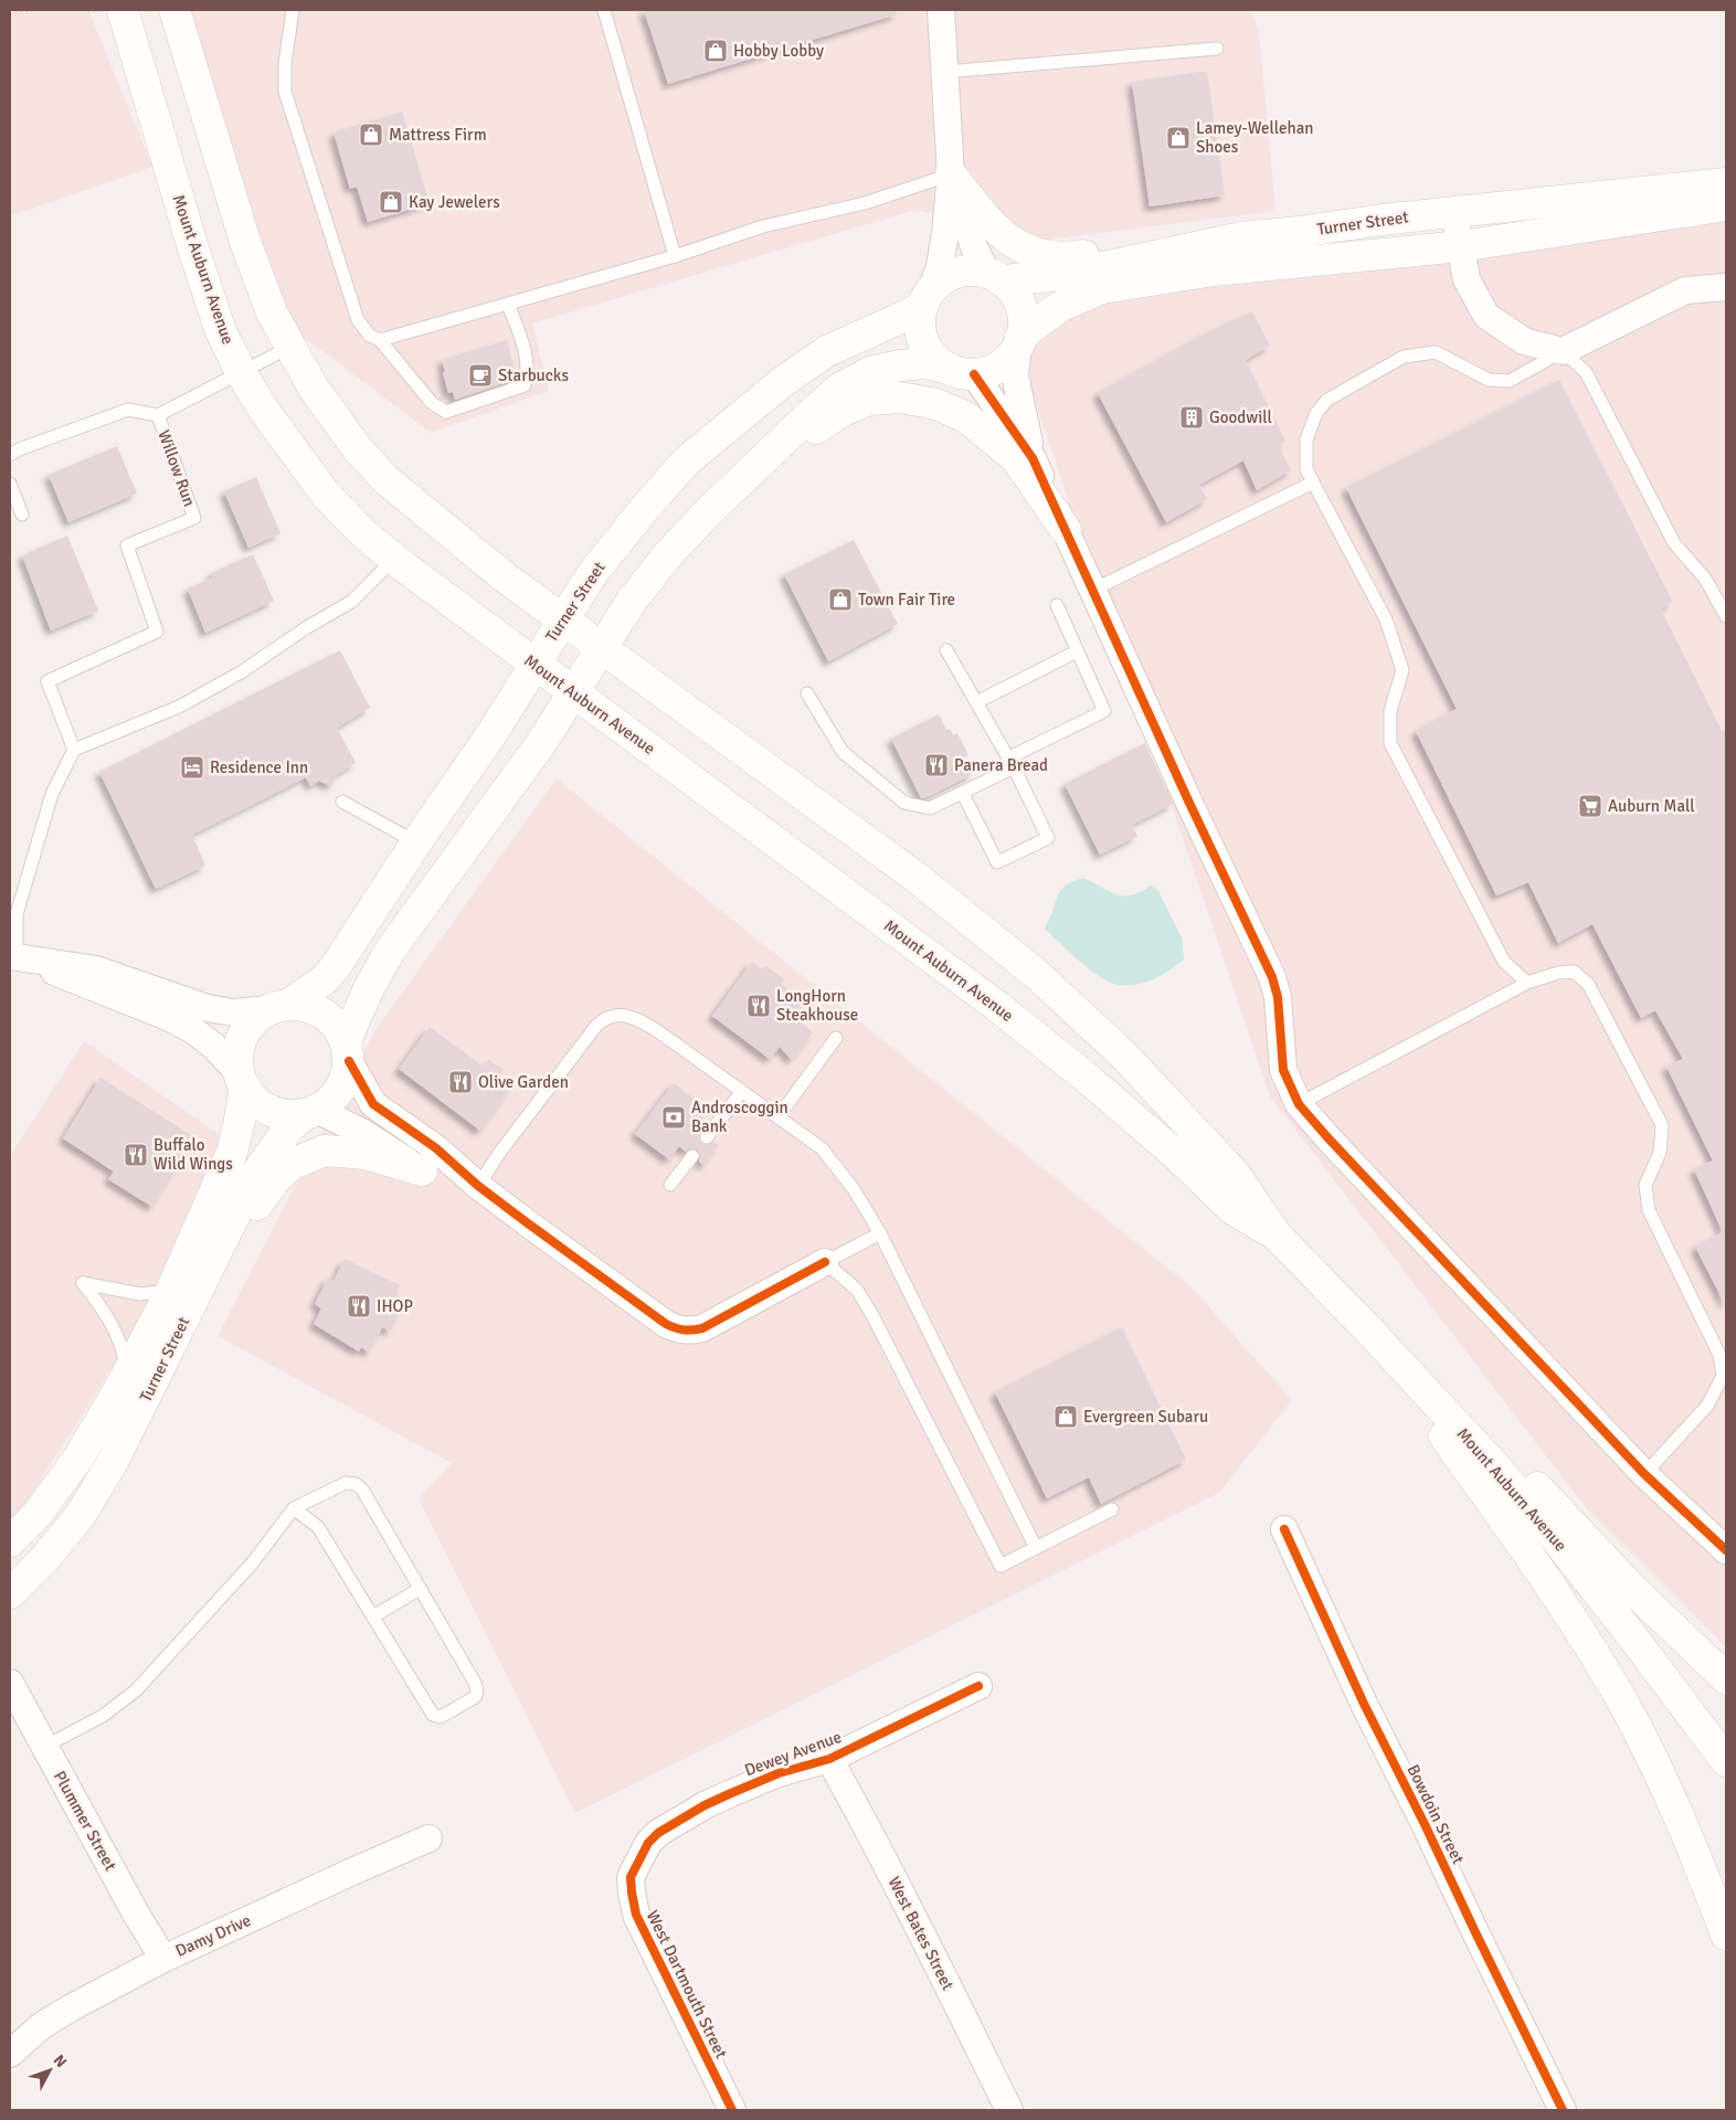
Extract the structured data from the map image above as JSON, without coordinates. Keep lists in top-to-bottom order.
{
  "streets": {
    "main road": ["Turner Street", "Mount Auburn Avenue"],
    "street": [
      "Dewey Avenue",
      "Bowdoin Street",
      "Plummer Street",
      "West Bates Street",
      "Damy Drive",
      "West Dartmouth Street"
    ],
    "lane": ["Willow Run"]
  },
  "crossings": [
    ["Turner Street", "Mount Auburn Avenue"],
    ["Mount Auburn Avenue", "Willow Run"],
    ["Dewey Avenue", "West Bates Street"],
    ["Dewey Avenue", "West Dartmouth Street"],
    ["Plummer Street", "Damy Drive"]
  ],
  "places": {
    "shop": [
      "Hobby Lobby",
      "Mattress Firm",
      "Lamey-Wellehan Shoes",
      "Kay Jewelers",
      "Town Fair Tire",
      "Evergreen Subaru"
    ],
    "cafe": ["Starbucks"],
    "building": ["Goodwill"],
    "restaurant": [
      "Panera Bread",
      "LongHorn Steakhouse",
      "Olive Garden",
      "Buffalo Wild Wings",
      "IHOP"
    ],
    "hotel": ["Residence Inn"],
    "supermarket": ["Auburn Mall"],
    "bank": ["Androscoggin Bank"]
  },
  "north": "top right"
}
